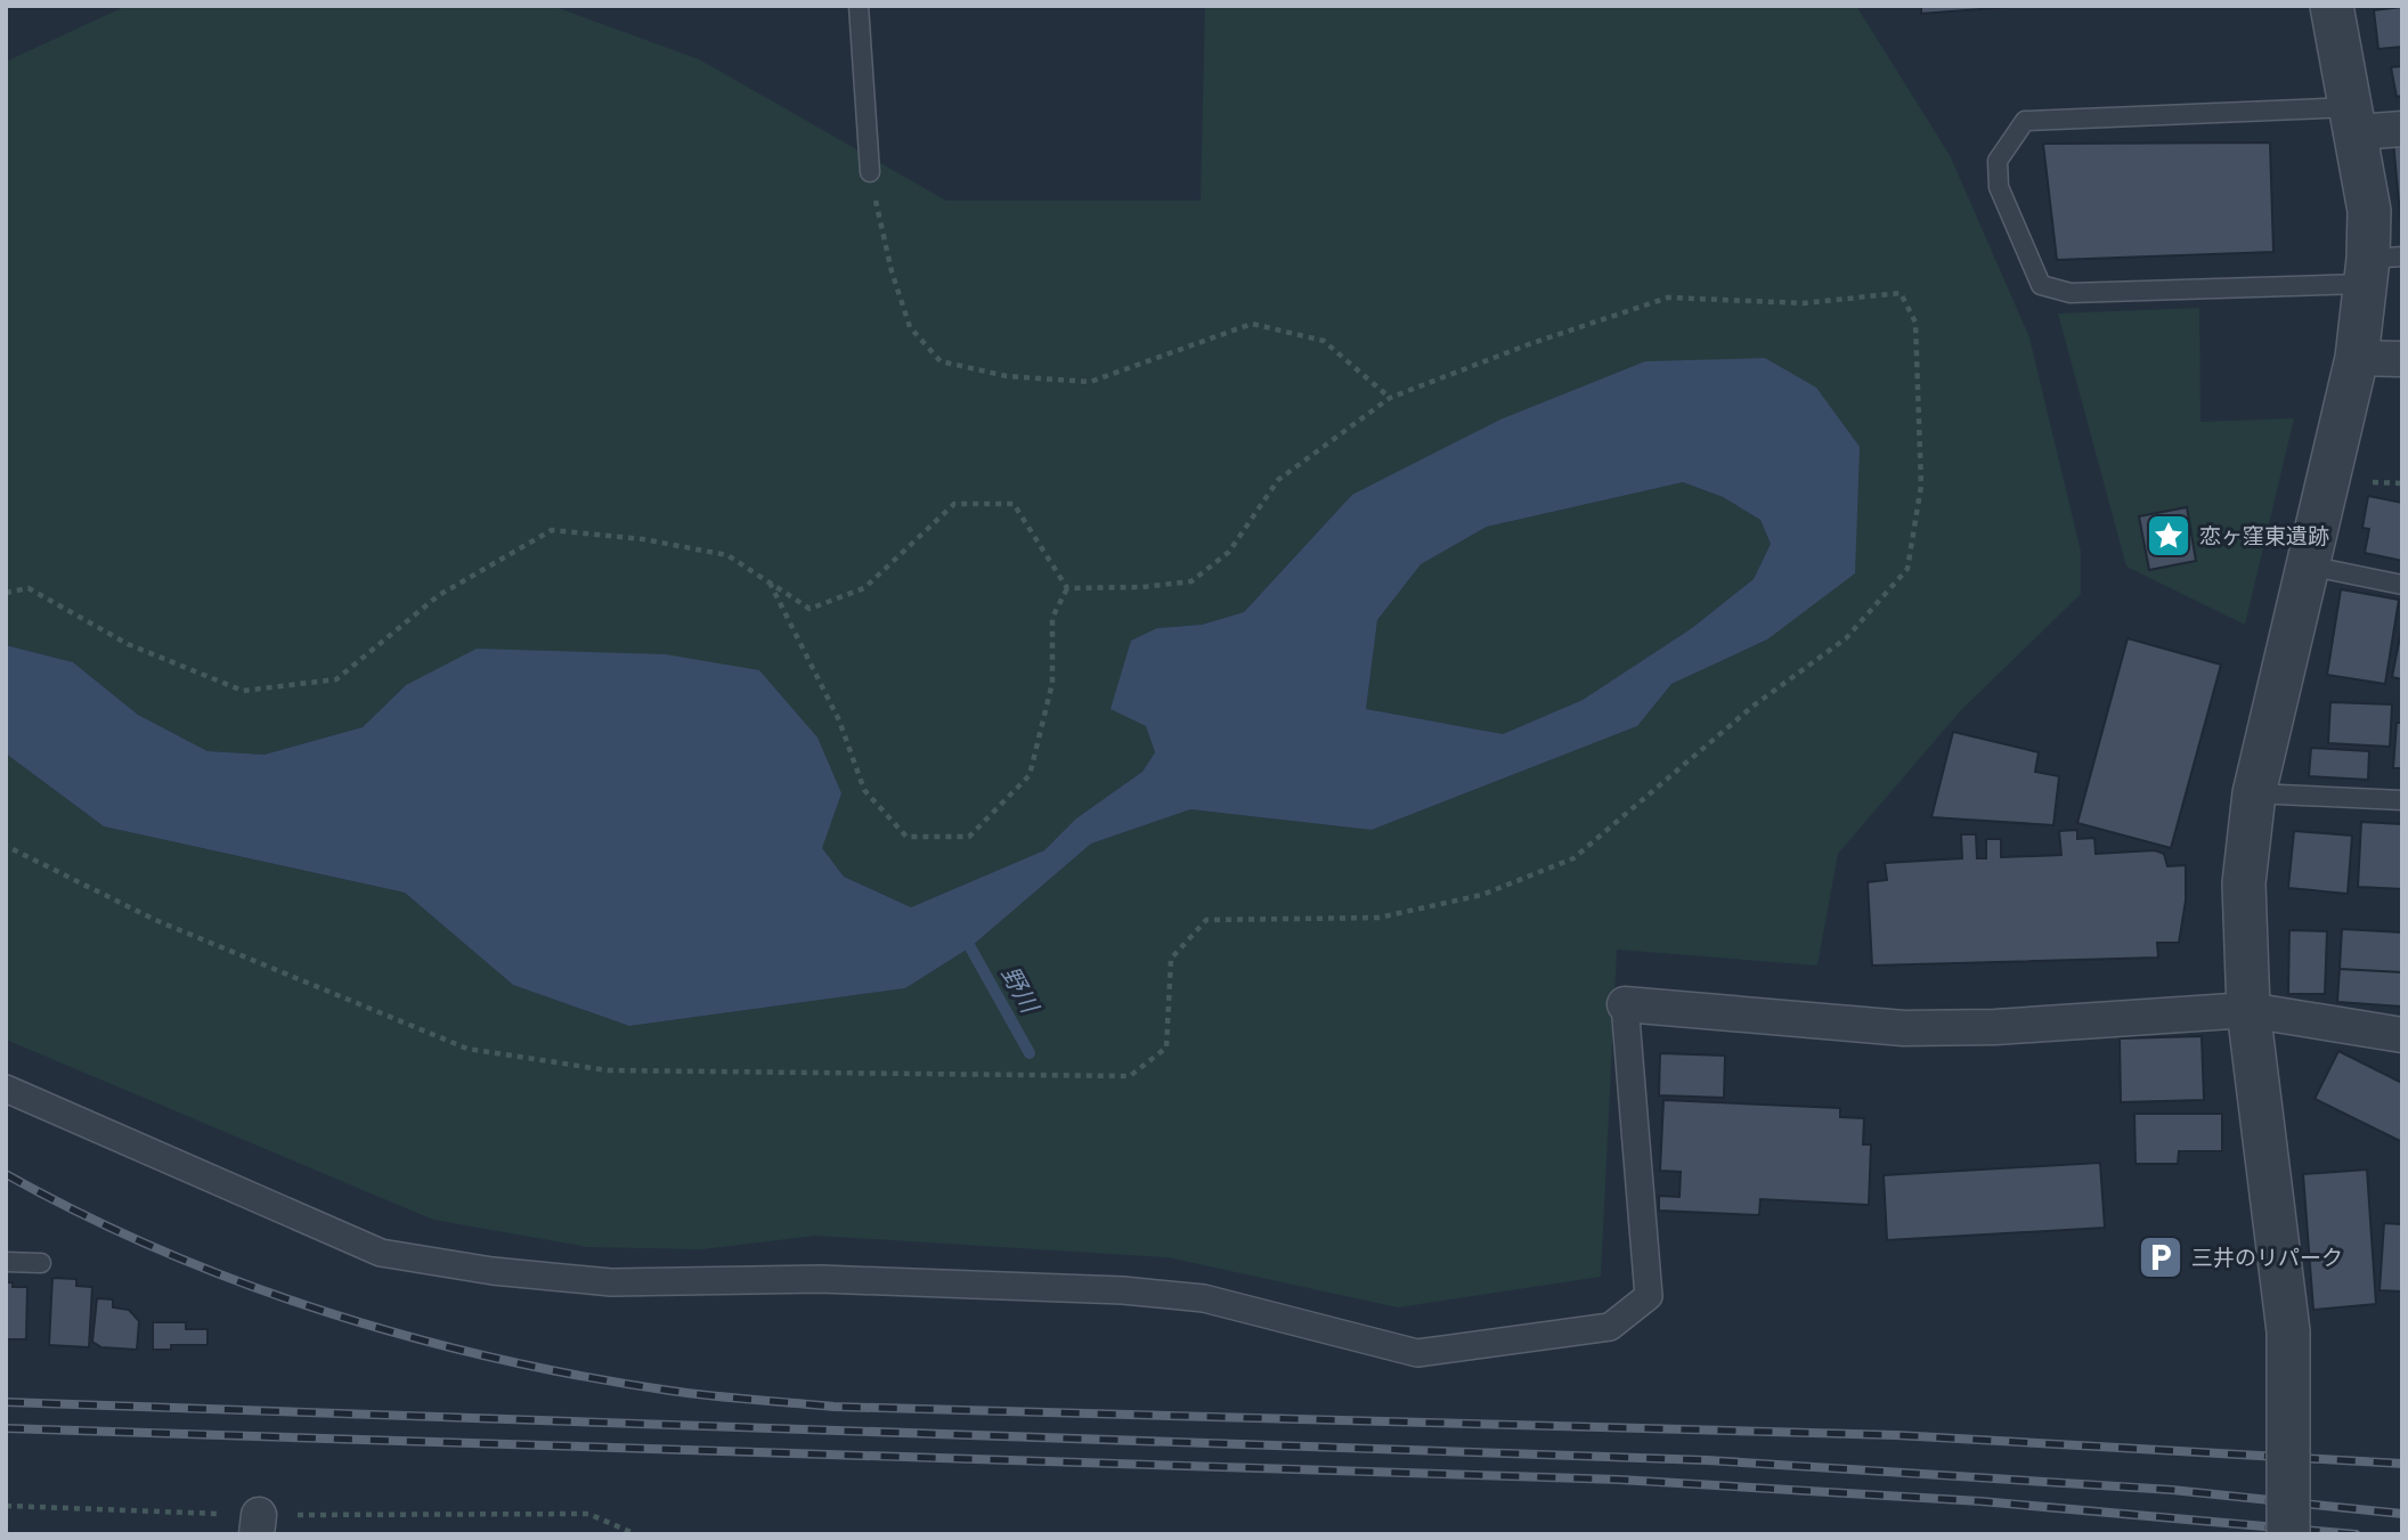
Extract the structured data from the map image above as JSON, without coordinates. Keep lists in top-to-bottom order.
{
  "water": ["野川"],
  "places": {
    "place": ["恋ヶ窪東遺跡"],
    "parking": ["三井のリパーク"]
  }
}
